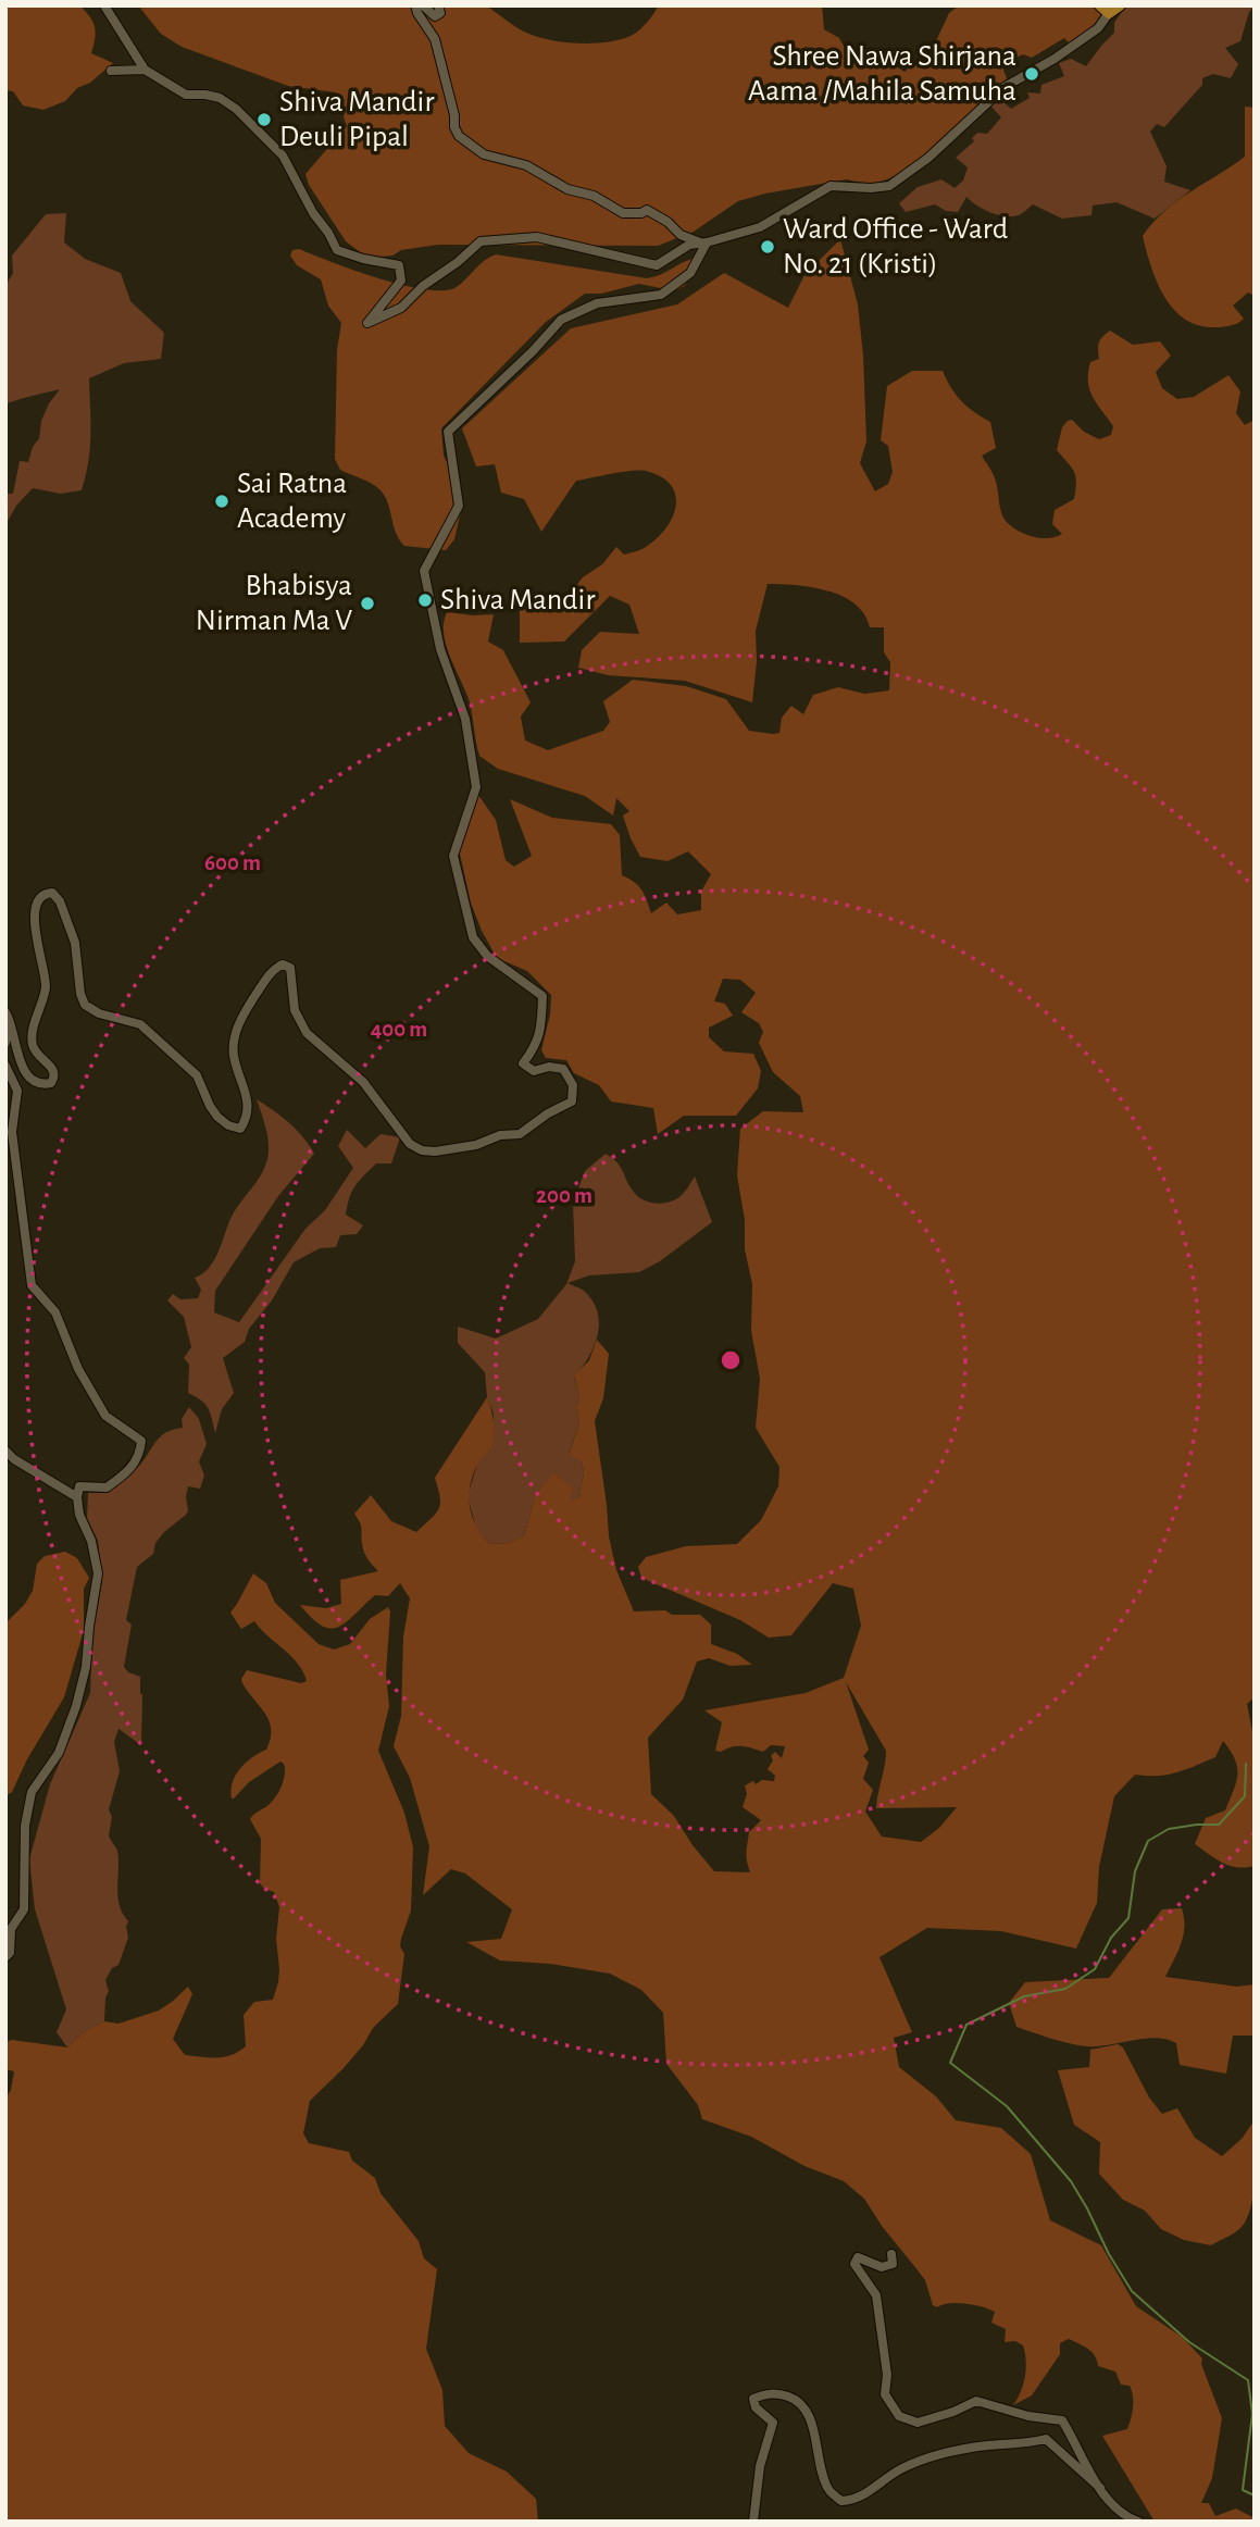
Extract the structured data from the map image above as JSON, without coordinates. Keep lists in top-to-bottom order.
{
  "places": [
    "Shree Nawa Shirjana Aama /Mahila Samuha",
    "Shiva Mandir Deuli Pipal",
    "Ward Office - Ward No. 21 (Kristi)",
    "Sai Ratna Academy",
    "Shiva Mandir",
    "Bhabisya Nirman Ma V"
  ],
  "rings": ["600 m", "400 m", "200 m"]
}
